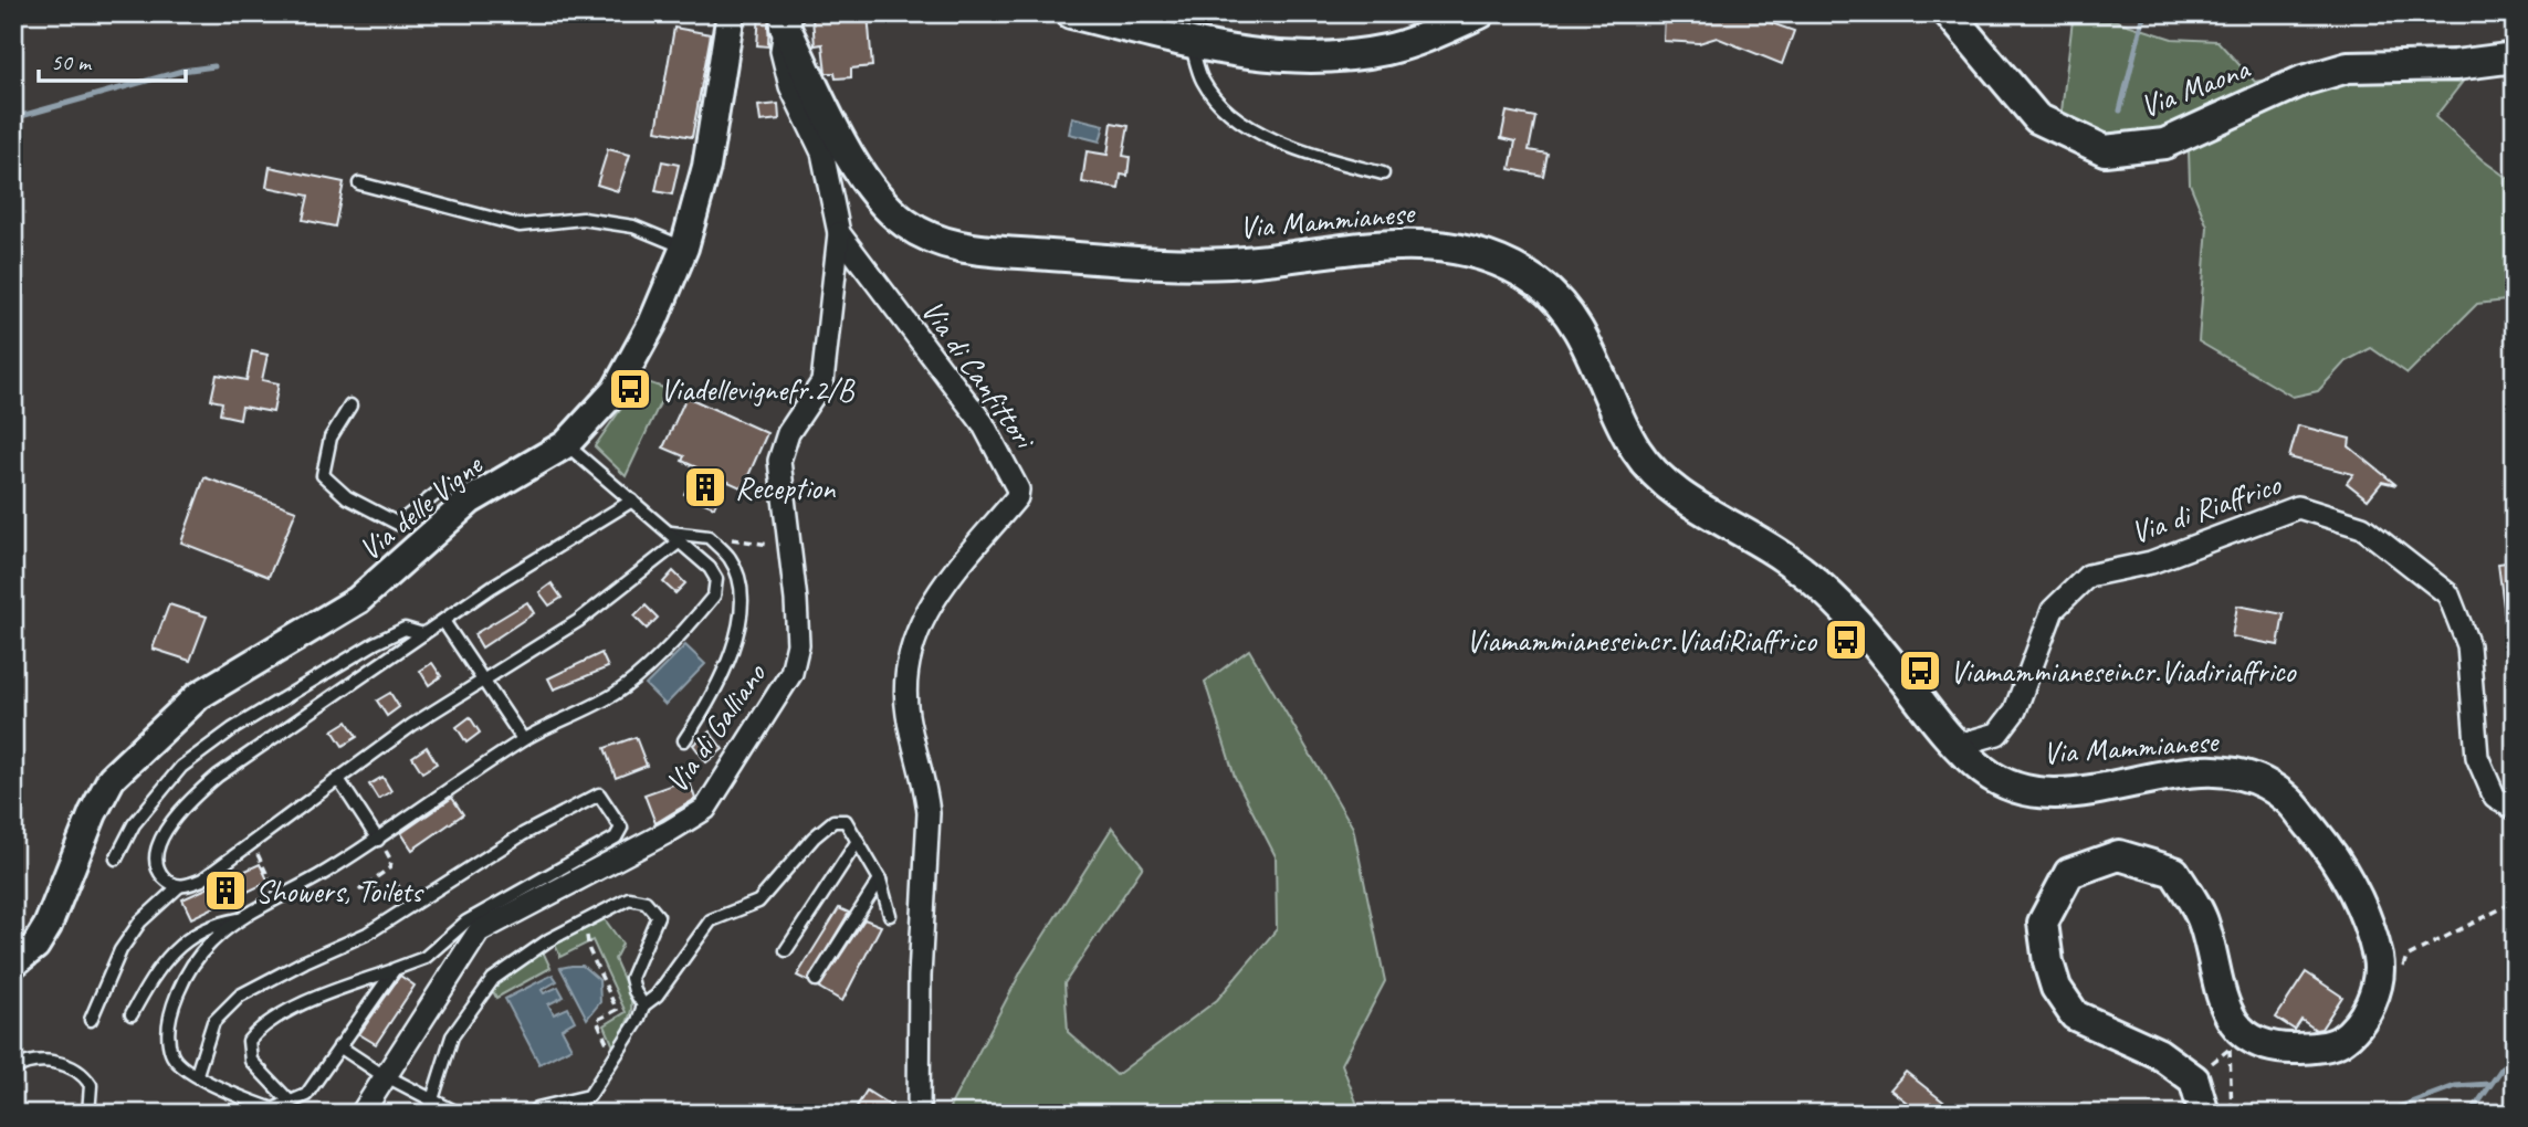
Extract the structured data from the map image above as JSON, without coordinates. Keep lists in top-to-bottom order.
{
  "streets": {
    "main road": ["Via Maona", "Via Mammianese"],
    "street": [
      "Via di Canfittori",
      "Via delle Vigne",
      "Via di Riaffrico",
      "Via di Galliano"
    ]
  },
  "crossings": [
    ["Via Mammianese", "Via di Canfittori"],
    ["Via Mammianese", "Via di Riaffrico"],
    ["Via di Canfittori", "Via di Galliano"]
  ],
  "places": {
    "bus stop": ["Viadellevignefr.2/B", "Viamammianeseincr.ViadiRiaffrico", "Viamammianeseincr.Viadiriaffrico"],
    "building": ["Reception", "Showers, Toilets"]
  },
  "scale_bar": "50 m"
}
